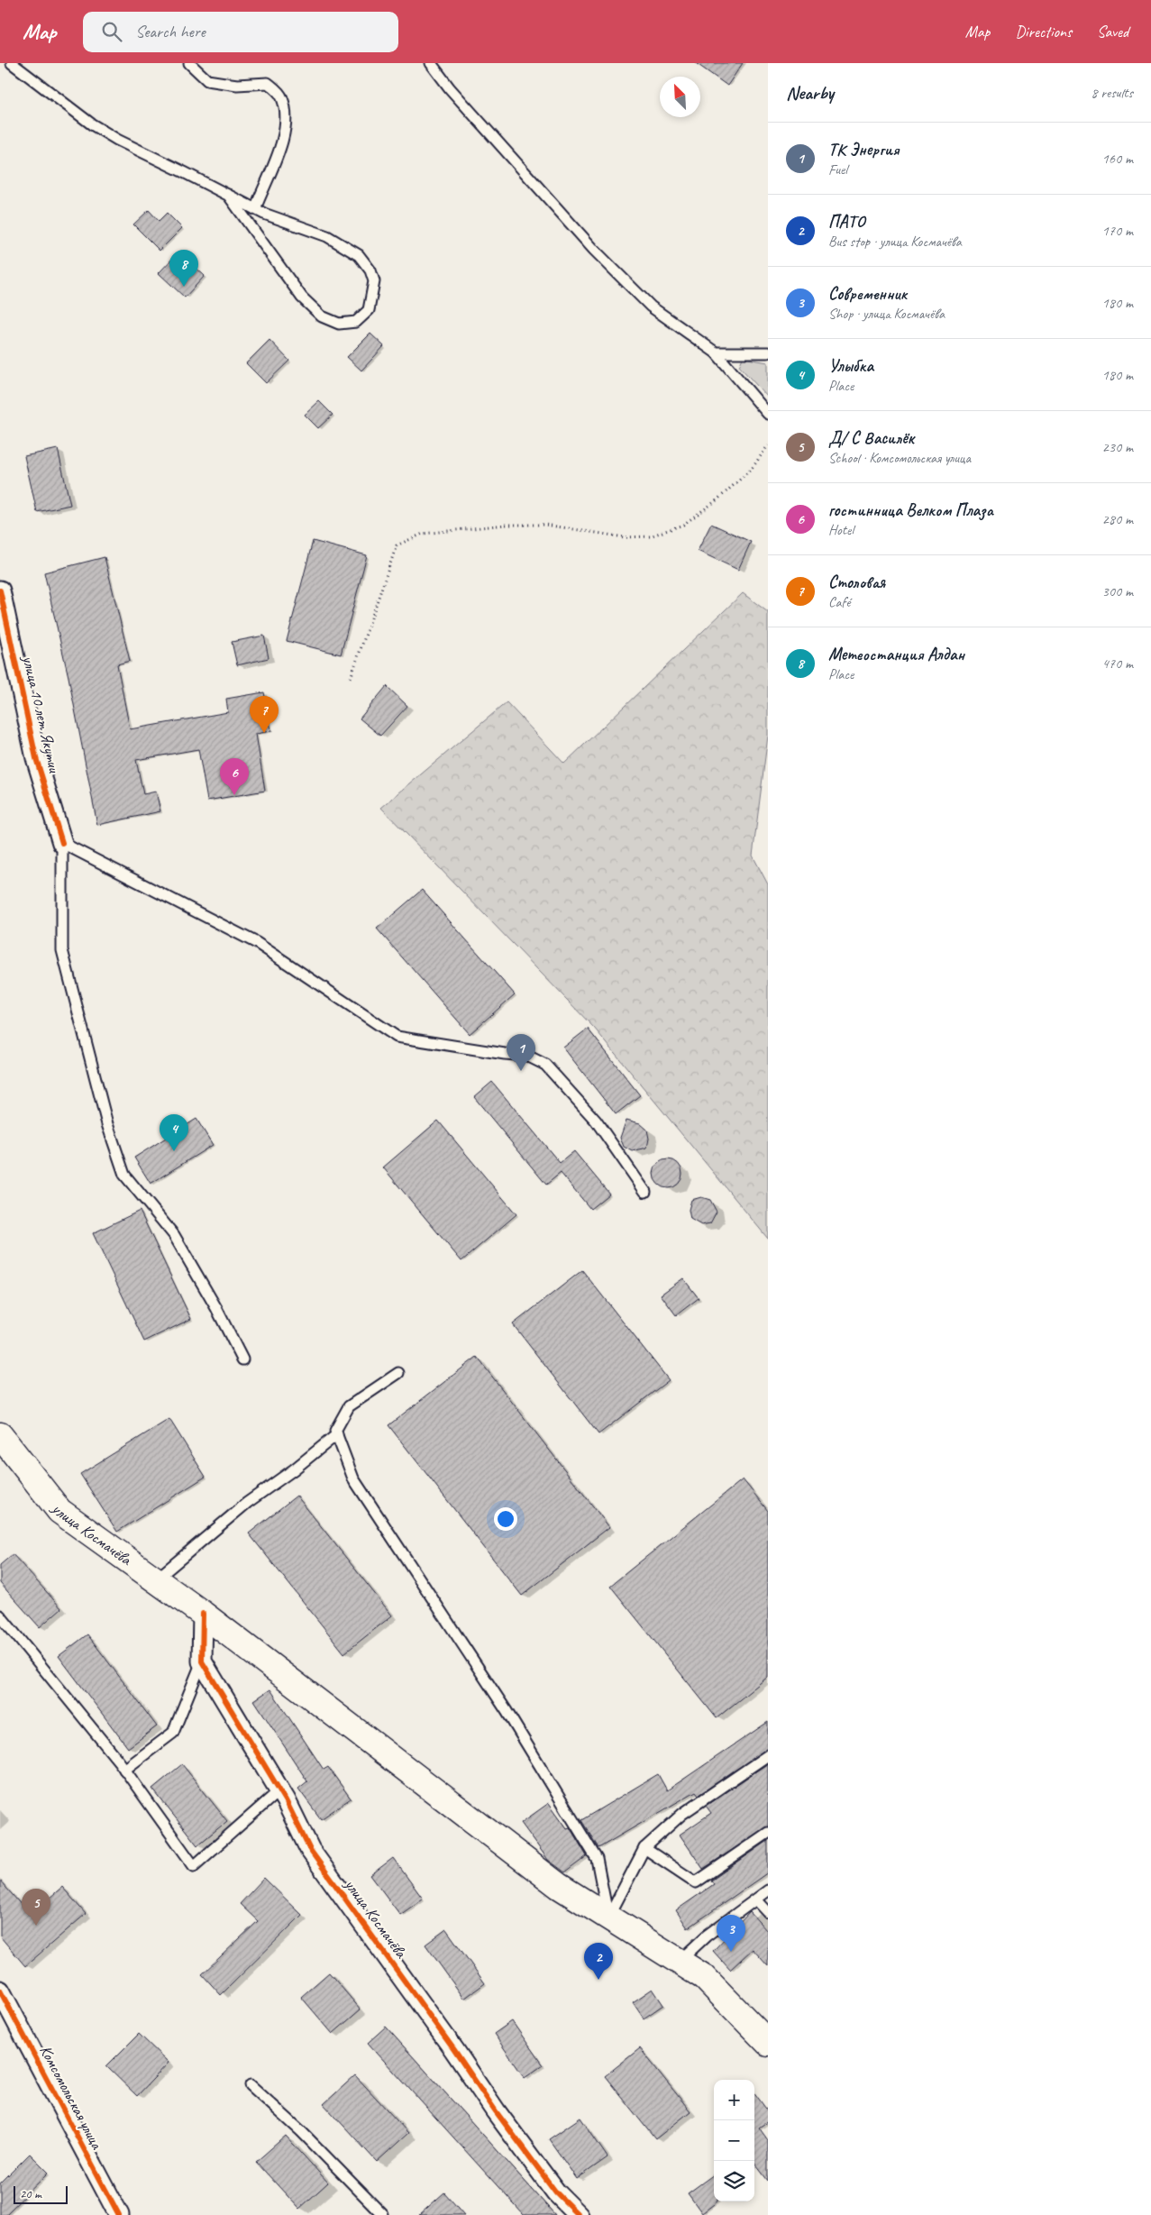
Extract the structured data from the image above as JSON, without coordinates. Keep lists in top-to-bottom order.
{
  "streets": {
    "main road": ["улица Космачёва"],
    "street": ["улица 10 лет Якутии", "Комсомольская улица"]
  },
  "scale_bar": "20 m",
  "north": "top left",
  "page": {
    "header": "Map",
    "search": "Search here",
    "nav": ["Map", "Directions", "Saved"],
    "heading": ["Nearby", "8 results"],
    "list": [
      {
        "mark": "1",
        "name": "ТК Энергия",
        "note": "Fuel",
        "value": "160 m"
      },
      {
        "mark": "2",
        "name": "ПАТО",
        "note": "Bus stop · улица Космачёва",
        "value": "170 m"
      },
      {
        "mark": "3",
        "name": "Современник",
        "note": "Shop · улица Космачёва",
        "value": "180 m"
      },
      {
        "mark": "4",
        "name": "Улыбка",
        "note": "Place",
        "value": "180 m"
      },
      {
        "mark": "5",
        "name": "Д/ С Василёк",
        "note": "School · Комсомольская улица",
        "value": "230 m"
      },
      {
        "mark": "6",
        "name": "гостинница Велком Плаза",
        "note": "Hotel",
        "value": "280 m"
      },
      {
        "mark": "7",
        "name": "Столовая",
        "note": "Café",
        "value": "300 m"
      },
      {
        "mark": "8",
        "name": "Метеостанция Алдан",
        "note": "Place",
        "value": "470 m"
      }
    ],
    "pins": [
      "8",
      "7",
      "6",
      "1",
      "4",
      "5",
      "3",
      "2"
    ],
    "map_buttons": ["+", "−"],
    "scale": "20 m"
  }
}
